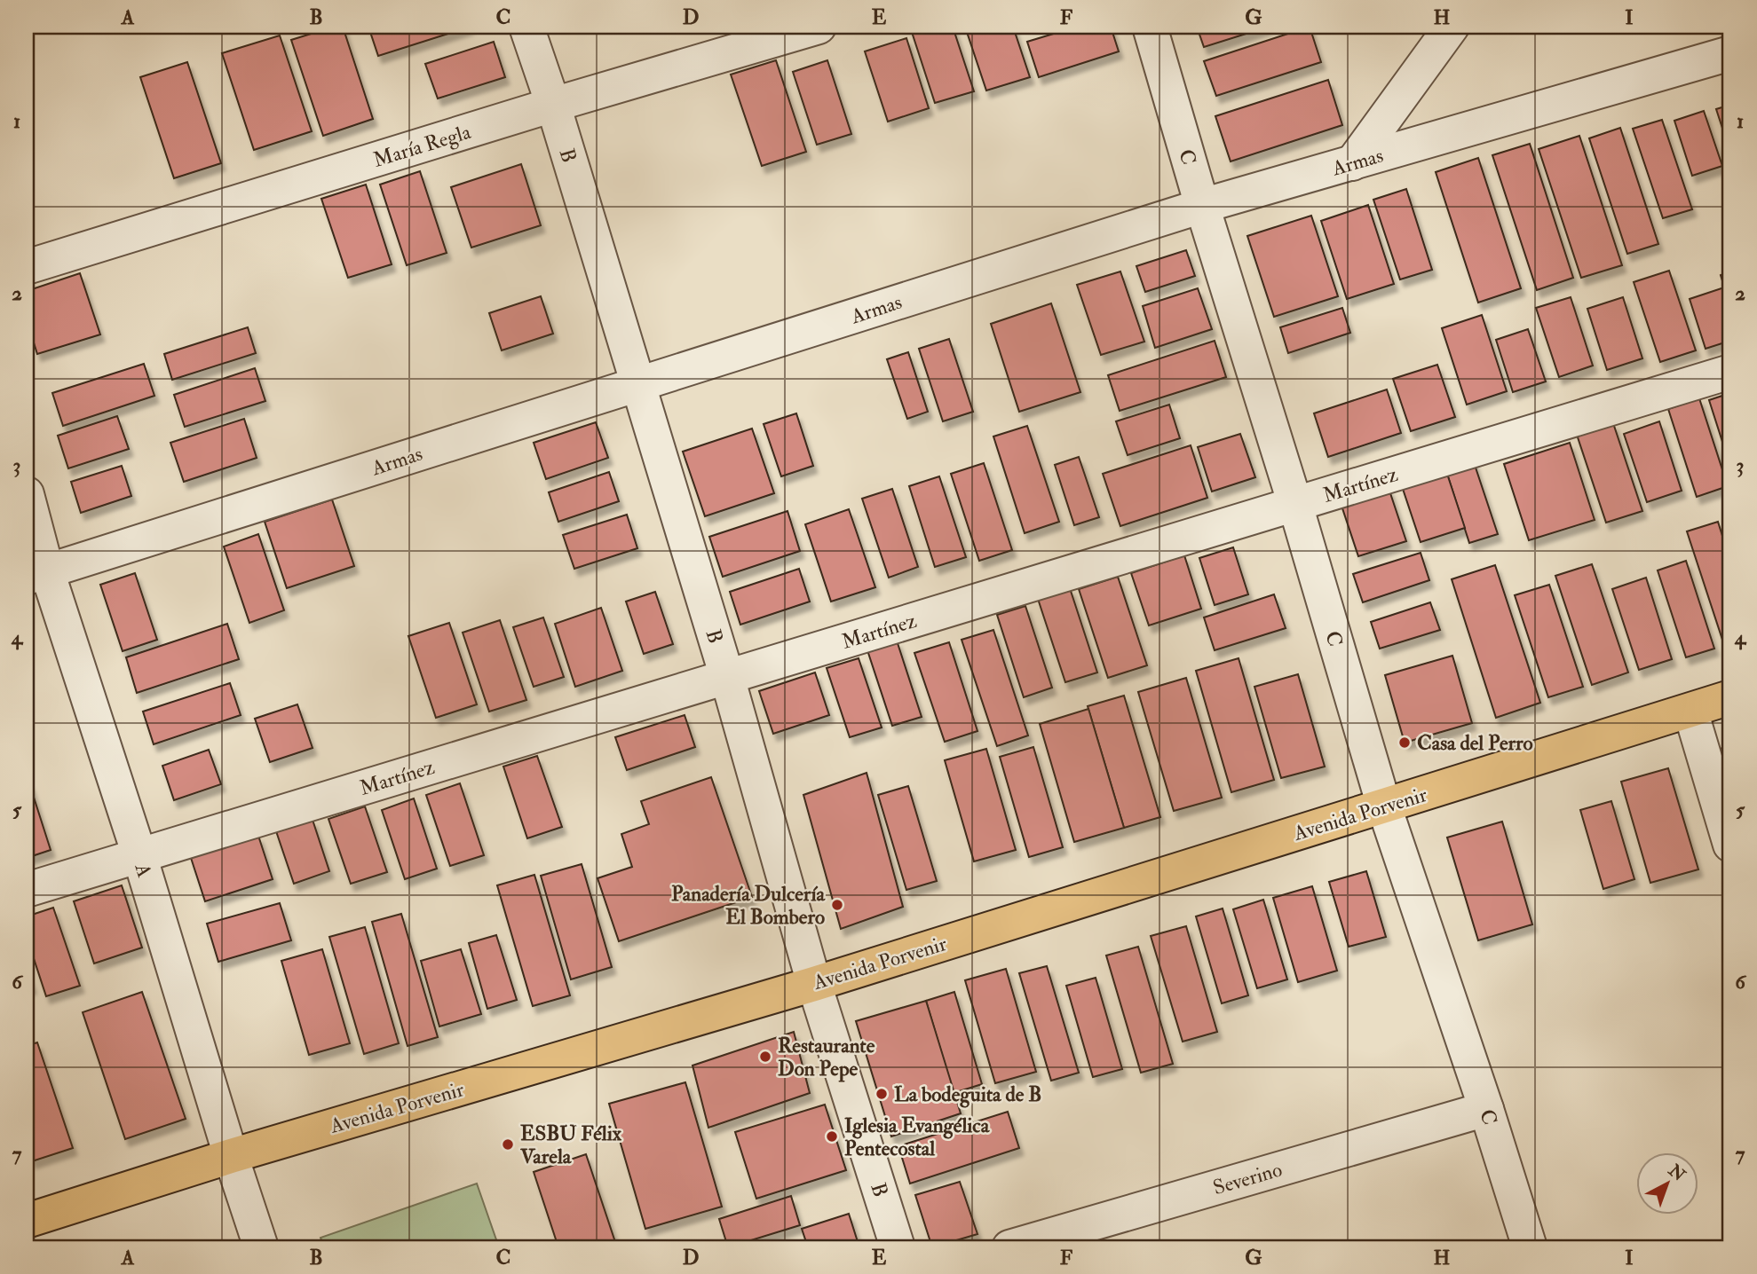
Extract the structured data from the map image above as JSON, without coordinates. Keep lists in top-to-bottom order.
{
  "streets": {
    "main road": ["Avenida Porvenir"],
    "street": [
      "María Regla",
      "B",
      "C",
      "Armas",
      "Martínez",
      "A",
      "Severino"
    ]
  },
  "crossings": [
    ["María Regla", "B"],
    ["B", "Armas"],
    ["B", "Martínez"],
    ["B", "Avenida Porvenir"],
    ["C", "Armas"],
    ["C", "Martínez"],
    ["C", "Avenida Porvenir"],
    ["C", "Severino"],
    ["Armas", "A"],
    ["Martínez", "A"],
    ["Avenida Porvenir", "A"]
  ],
  "places": [
    "Casa del Perro",
    "Panadería Dulcería El Bombero",
    "Restaurante Don Pepe",
    "La bodeguita de B",
    "Iglesia Evangélica Pentecostal",
    "ESBU Félix Varela"
  ],
  "north": "top right",
  "grid": {
    "columns": [
      "A",
      "B",
      "C",
      "D",
      "E",
      "F",
      "G",
      "H",
      "I"
    ],
    "rows": [
      "1",
      "2",
      "3",
      "4",
      "5",
      "6",
      "7"
    ]
  }
}
